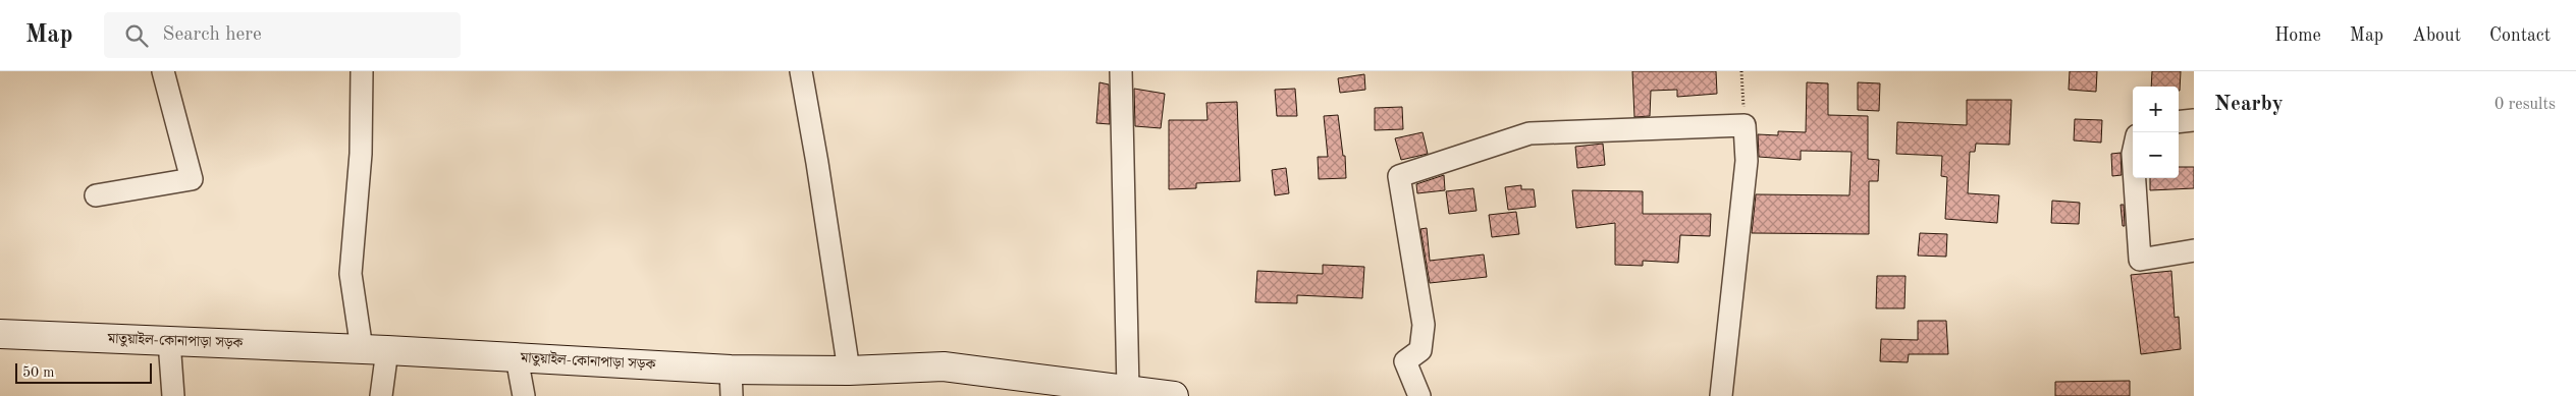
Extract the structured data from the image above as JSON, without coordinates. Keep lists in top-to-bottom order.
{
  "streets": {
    "main road": ["মাতুয়াইল-কোনাপাড়া সড়ক"]
  },
  "scale_bar": "50 m",
  "page": {
    "header": "Map",
    "search": "Search here",
    "nav": [
      "Home",
      "Map",
      "About",
      "Contact"
    ],
    "heading": ["Nearby", "0 results"],
    "map_buttons": ["+", "−"],
    "scale": "50 m"
  }
}
